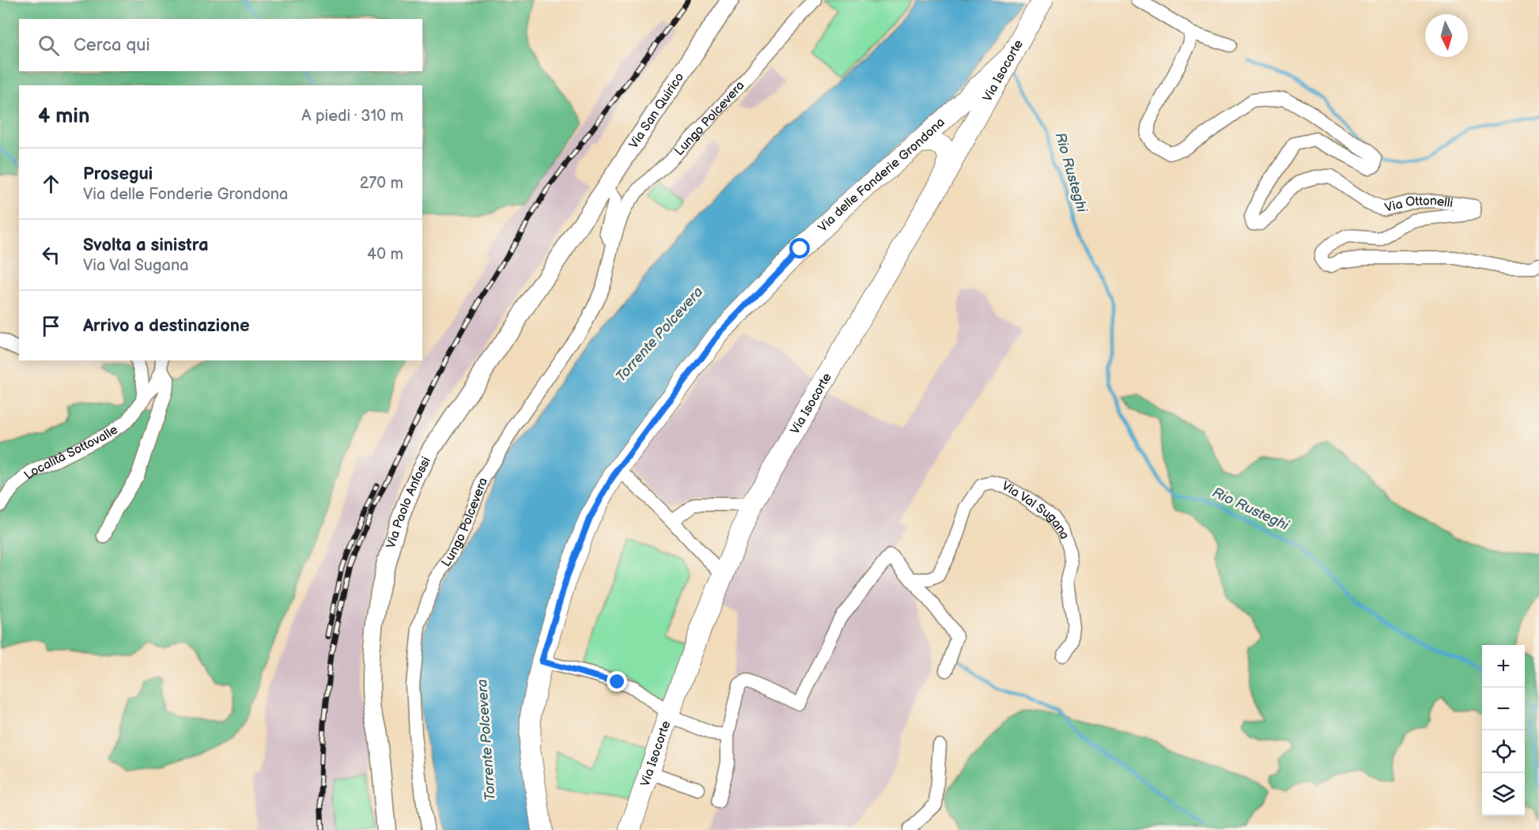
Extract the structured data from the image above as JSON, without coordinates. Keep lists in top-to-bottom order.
{
  "streets": {
    "main road": [
      "Via Isocorte",
      "Via San Quirico",
      "Via delle Fonderie Grondona",
      "Via Paolo Anfossi"
    ],
    "street": [
      "Lungo Polcevera",
      "Via Ottonelli",
      "Località Sottovalle",
      "Via Val Sugana"
    ]
  },
  "crossings": [
    ["Via Isocorte", "Via delle Fonderie Grondona"],
    ["Via San Quirico", "Lungo Polcevera"],
    ["Via San Quirico", "Via Paolo Anfossi"]
  ],
  "water": ["Rio Rusteghi", "Torrente Polcevera"],
  "north": "bottom",
  "page": {
    "search": "Cerca qui",
    "heading": ["4 min", "A piedi · 310 m"],
    "list": [
      ["Prosegui", "Via delle Fonderie Grondona", "270 m"],
      ["Svolta a sinistra", "Via Val Sugana", "40 m"],
      "Arrivo a destinazione"
    ],
    "map_buttons": ["+", "−"]
  }
}
